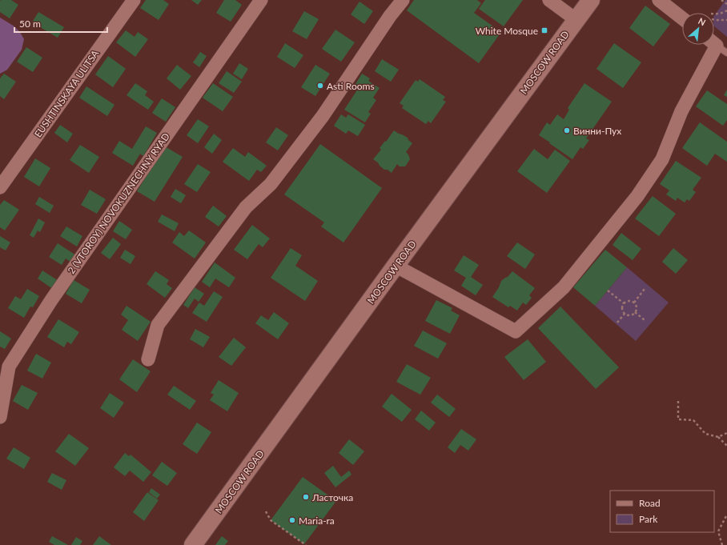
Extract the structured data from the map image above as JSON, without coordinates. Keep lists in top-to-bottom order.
{
  "streets": {
    "main road": ["MOSCOW ROAD"],
    "street": ["EUSHTINSKAYA ULITSA", "2 (VTOROY) NOVOKUZNECHNY RYAD"]
  },
  "places": {
    "transit": ["White Mosque"],
    "other": [
      "Asti Rooms",
      "Винни-Пух",
      "Ласточка",
      "Maria-ra"
    ]
  },
  "legend": ["Road", "Park"],
  "scale_bar": "50 m",
  "north": "top right"
}
